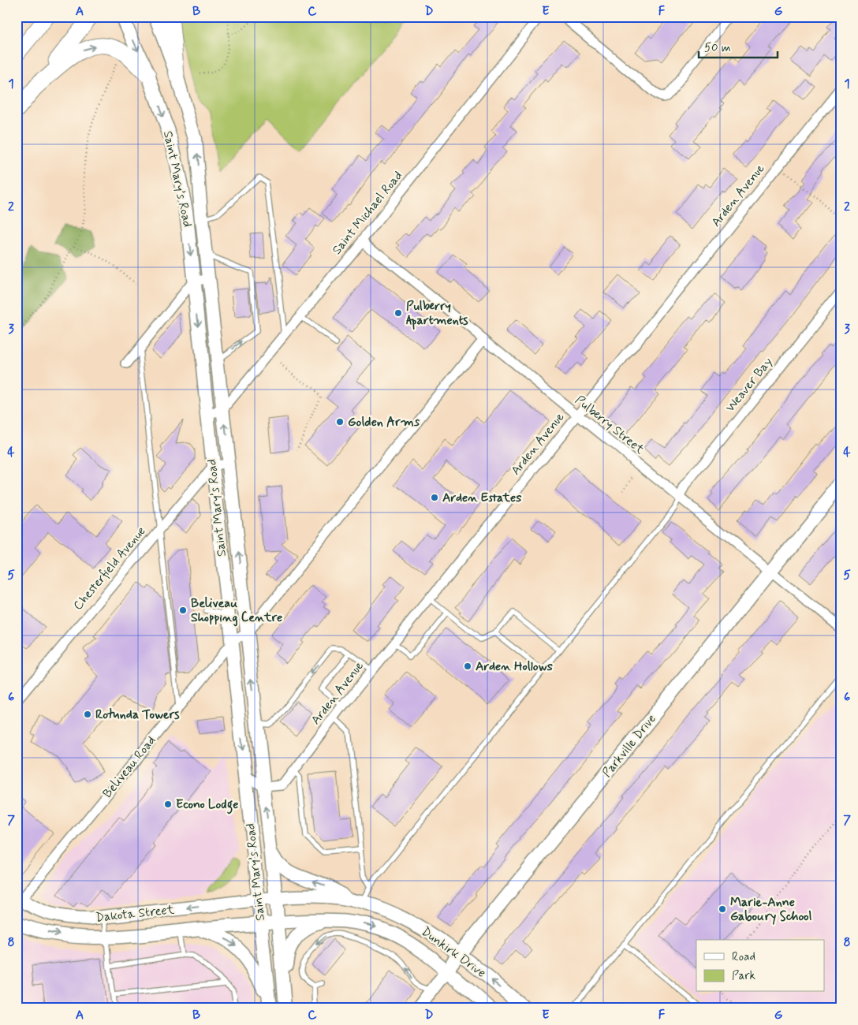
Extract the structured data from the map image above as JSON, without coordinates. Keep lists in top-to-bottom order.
{
  "streets": {
    "main road": [
      "Saint Mary’s Road",
      "Parkville Drive",
      "Dakota Street",
      "Dunkirk Drive"
    ],
    "street": [
      "Arden Avenue",
      "Saint Michael Road",
      "Weaver Bay",
      "Pulberry Street",
      "Chesterfield Avenue",
      "Beliveau Road"
    ]
  },
  "crossings": [
    ["Saint Mary’s Road", "Arden Avenue"],
    ["Saint Mary’s Road", "Saint Michael Road"],
    ["Saint Mary’s Road", "Chesterfield Avenue"],
    ["Saint Mary’s Road", "Beliveau Road"],
    ["Saint Mary’s Road", "Dakota Street"],
    ["Saint Mary’s Road", "Dunkirk Drive"],
    ["Arden Avenue", "Pulberry Street"],
    ["Saint Michael Road", "Pulberry Street"],
    ["Weaver Bay", "Pulberry Street"],
    ["Pulberry Street", "Parkville Drive"],
    ["Parkville Drive", "Dunkirk Drive"],
    ["Beliveau Road", "Dakota Street"],
    ["Dakota Street", "Dunkirk Drive"]
  ],
  "places": [
    "Pulberry Apartments",
    "Golden Arms",
    "Arden Estates",
    "Beliveau Shopping Centre",
    "Arden Hollows",
    "Rotunda Towers",
    "Econo Lodge",
    "Marie-Anne Gaboury School"
  ],
  "legend": ["Road", "Park"],
  "scale_bar": "50 m",
  "grid": {
    "columns": [
      "A",
      "B",
      "C",
      "D",
      "E",
      "F",
      "G"
    ],
    "rows": [
      "1",
      "2",
      "3",
      "4",
      "5",
      "6",
      "7",
      "8"
    ]
  }
}
